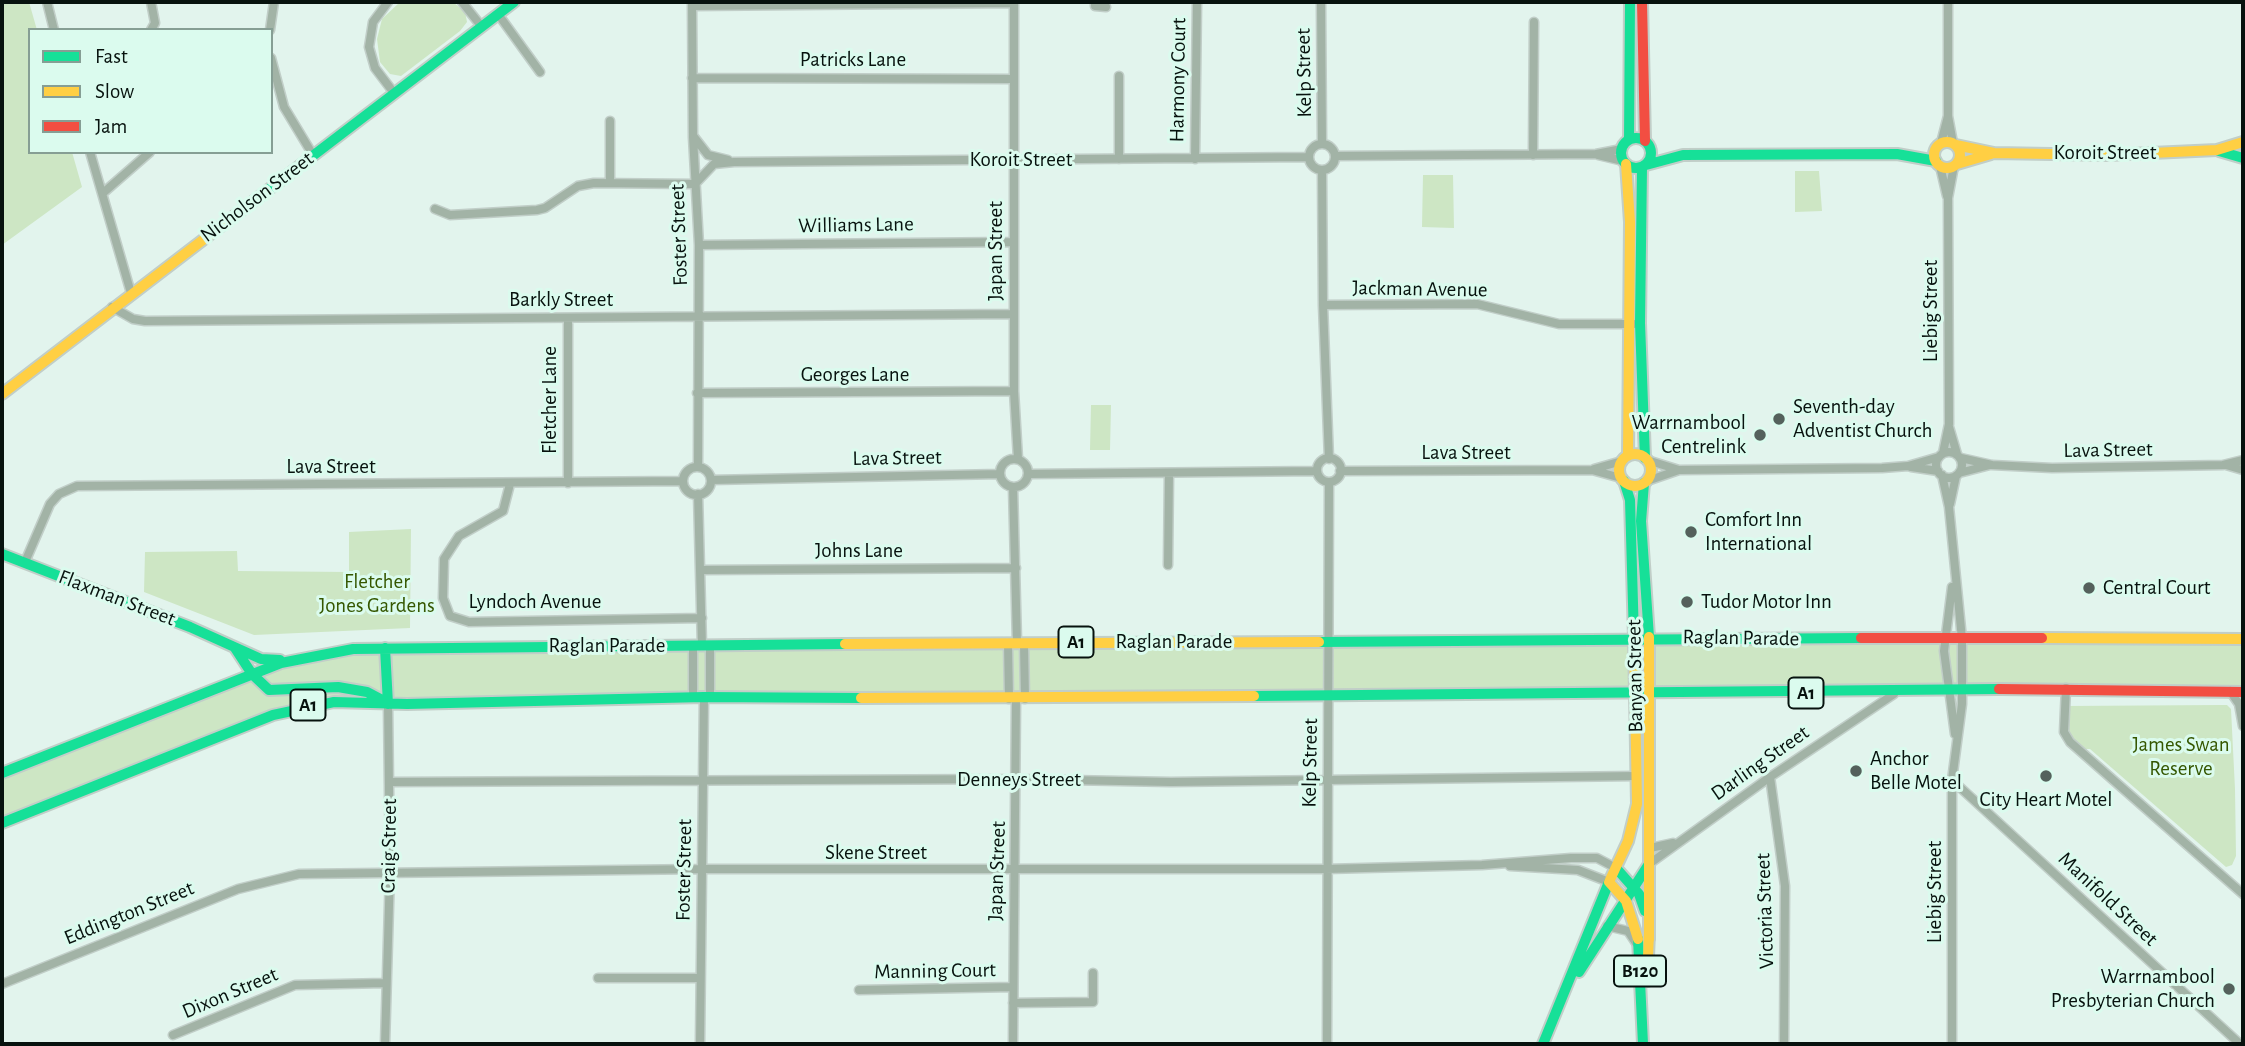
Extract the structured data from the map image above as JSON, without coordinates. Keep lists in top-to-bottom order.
{
  "streets": {
    "main road": [
      "Koroit Street",
      "Nicholson Street",
      "Flaxman Street",
      "Raglan Parade",
      "A1",
      "Banyan Street",
      "Craig Street",
      "B120"
    ],
    "street": [
      "Patricks Lane",
      "Kelp Street",
      "Harmony Court",
      "Williams Lane",
      "Foster Street",
      "Japan Street",
      "Jackman Avenue",
      "Barkly Street",
      "Liebig Street",
      "Georges Lane",
      "Fletcher Lane",
      "Lava Street",
      "Johns Lane",
      "Lyndoch Avenue",
      "Darling Street",
      "Denneys Street",
      "Skene Street",
      "Manifold Street",
      "Victoria Street",
      "Eddington Street",
      "Manning Court",
      "Dixon Street"
    ]
  },
  "crossings": [
    ["Patricks Lane", "Foster Street"],
    ["Patricks Lane", "Japan Street"],
    ["Kelp Street", "Koroit Street"],
    ["Kelp Street", "Lava Street"],
    ["Kelp Street", "Raglan Parade"],
    ["Kelp Street", "A1"],
    ["Kelp Street", "Denneys Street"],
    ["Kelp Street", "Skene Street"],
    ["Harmony Court", "Koroit Street"],
    ["Koroit Street", "Foster Street"],
    ["Koroit Street", "Japan Street"],
    ["Koroit Street", "Liebig Street"],
    ["Nicholson Street", "Barkly Street"],
    ["Williams Lane", "Foster Street"],
    ["Williams Lane", "Japan Street"],
    ["Foster Street", "Barkly Street"],
    ["Foster Street", "Georges Lane"],
    ["Foster Street", "Lava Street"],
    ["Foster Street", "A1"],
    ["Foster Street", "Denneys Street"],
    ["Foster Street", "Skene Street"],
    ["Japan Street", "Barkly Street"],
    ["Japan Street", "Georges Lane"],
    ["Japan Street", "Lava Street"],
    ["Japan Street", "Johns Lane"],
    ["Japan Street", "Raglan Parade"],
    ["Japan Street", "A1"],
    ["Japan Street", "Denneys Street"],
    ["Japan Street", "Skene Street"],
    ["Japan Street", "Manning Court"],
    ["Barkly Street", "Fletcher Lane"],
    ["Liebig Street", "Lava Street"],
    ["Liebig Street", "Raglan Parade"],
    ["Liebig Street", "A1"],
    ["Liebig Street", "Manifold Street"],
    ["Fletcher Lane", "Lava Street"],
    ["Lava Street", "Flaxman Street"],
    ["Lava Street", "Lyndoch Avenue"],
    ["Lava Street", "Banyan Street"],
    ["Flaxman Street", "Raglan Parade"],
    ["Raglan Parade", "Banyan Street"],
    ["Raglan Parade", "Craig Street"],
    ["A1", "Banyan Street"],
    ["A1", "Darling Street"],
    ["A1", "Craig Street"],
    ["Banyan Street", "Darling Street"],
    ["Banyan Street", "Denneys Street"],
    ["Banyan Street", "Skene Street"],
    ["Banyan Street", "B120"],
    ["Darling Street", "Victoria Street"],
    ["Darling Street", "B120"],
    ["Denneys Street", "Craig Street"],
    ["Craig Street", "Skene Street"],
    ["Craig Street", "Dixon Street"],
    ["Skene Street", "Eddington Street"],
    ["Skene Street", "B120"]
  ],
  "parks": ["Fletcher Jones Gardens", "James Swan Reserve"],
  "places": [
    "Seventh-day Adventist Church",
    "Warrnambool Centrelink",
    "Comfort Inn International",
    "Central Court",
    "Tudor Motor Inn",
    "Anchor Belle Motel",
    "City Heart Motel",
    "Warrnambool Presbyterian Church"
  ],
  "legend": ["Fast", "Slow", "Jam"]
}
